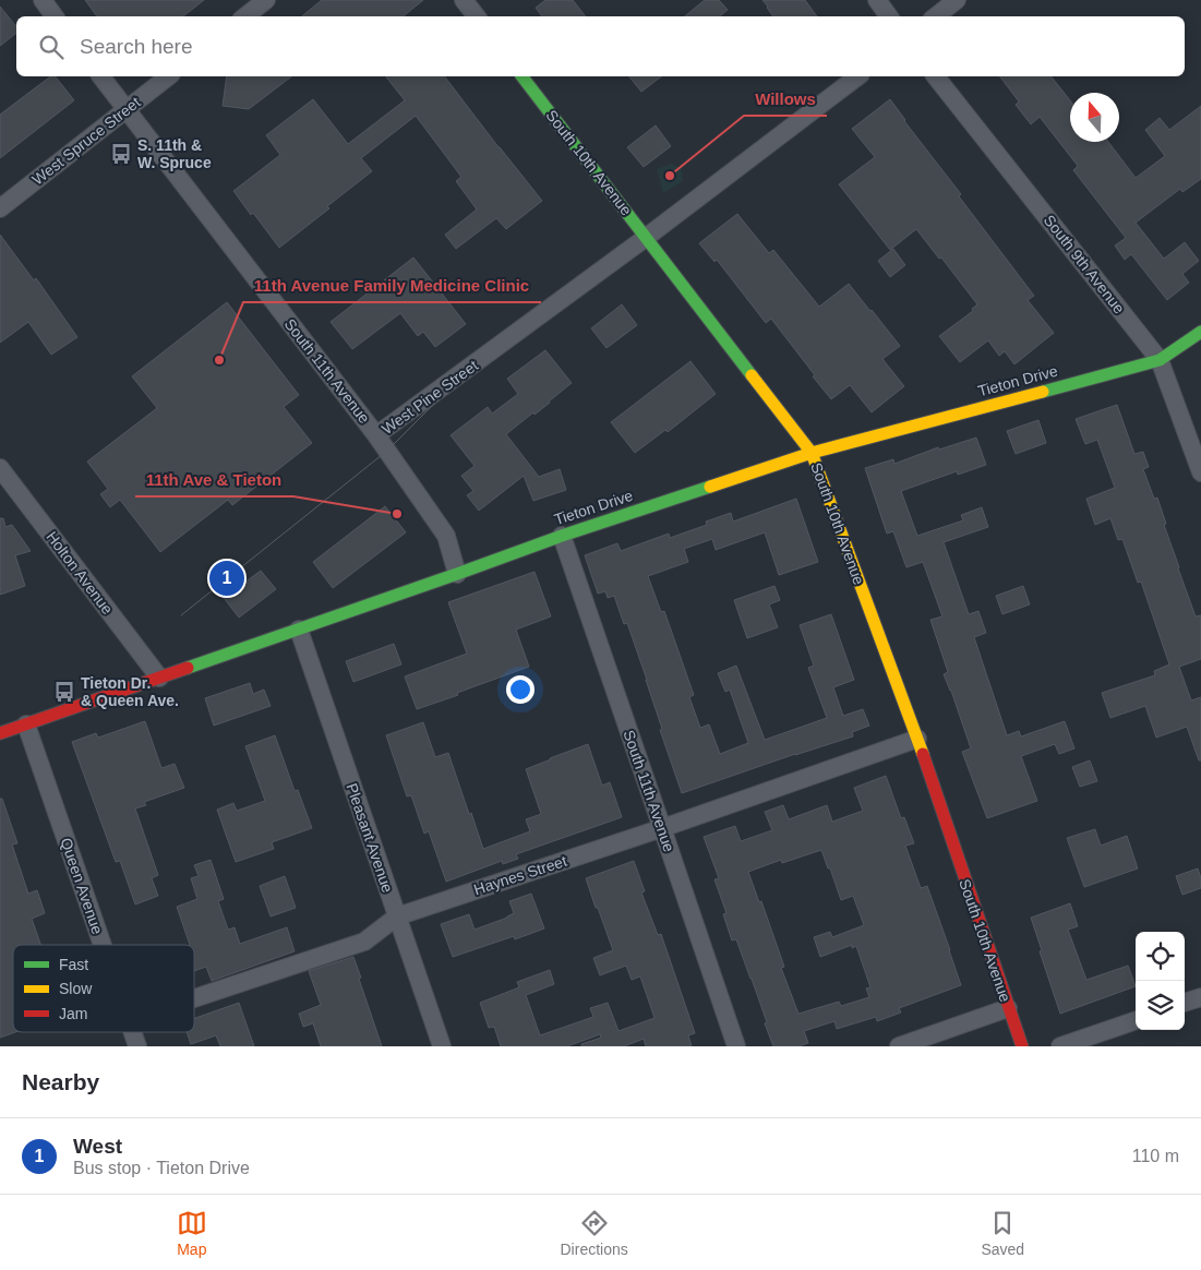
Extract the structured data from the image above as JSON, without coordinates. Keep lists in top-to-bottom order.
{
  "streets": {
    "main road": ["South 10th Avenue", "Tieton Drive"],
    "street": [
      "West Spruce Street",
      "South 9th Avenue",
      "South 11th Avenue",
      "West Pine Street",
      "Holton Avenue",
      "Pleasant Avenue",
      "Haynes Street",
      "Queen Avenue"
    ]
  },
  "crossings": [
    ["West Spruce Street", "South 11th Avenue"],
    ["South 10th Avenue", "Tieton Drive"],
    ["South 10th Avenue", "West Pine Street"],
    ["South 10th Avenue", "Haynes Street"],
    ["South 9th Avenue", "Tieton Drive"],
    ["South 11th Avenue", "Tieton Drive"],
    ["South 11th Avenue", "West Pine Street"],
    ["South 11th Avenue", "Haynes Street"],
    ["Tieton Drive", "Holton Avenue"],
    ["Tieton Drive", "Pleasant Avenue"],
    ["Tieton Drive", "Queen Avenue"],
    ["Pleasant Avenue", "Haynes Street"]
  ],
  "places": {
    "bus stop": ["S. 11th & W. Spruce", "Tieton Dr. & Queen Ave."],
    "other": ["Willows", "11th Avenue Family Medicine Clinic", "11th Ave & Tieton"]
  },
  "legend": ["Fast", "Slow", "Jam"],
  "north": "top",
  "page": {
    "search": "Search here",
    "pins": "1",
    "heading": "Nearby",
    "list": [
      {
        "mark": "1",
        "name": "West",
        "note": "Bus stop · Tieton Drive",
        "value": "110 m"
      }
    ],
    "nav": ["Map", "Directions", "Saved"]
  }
}
